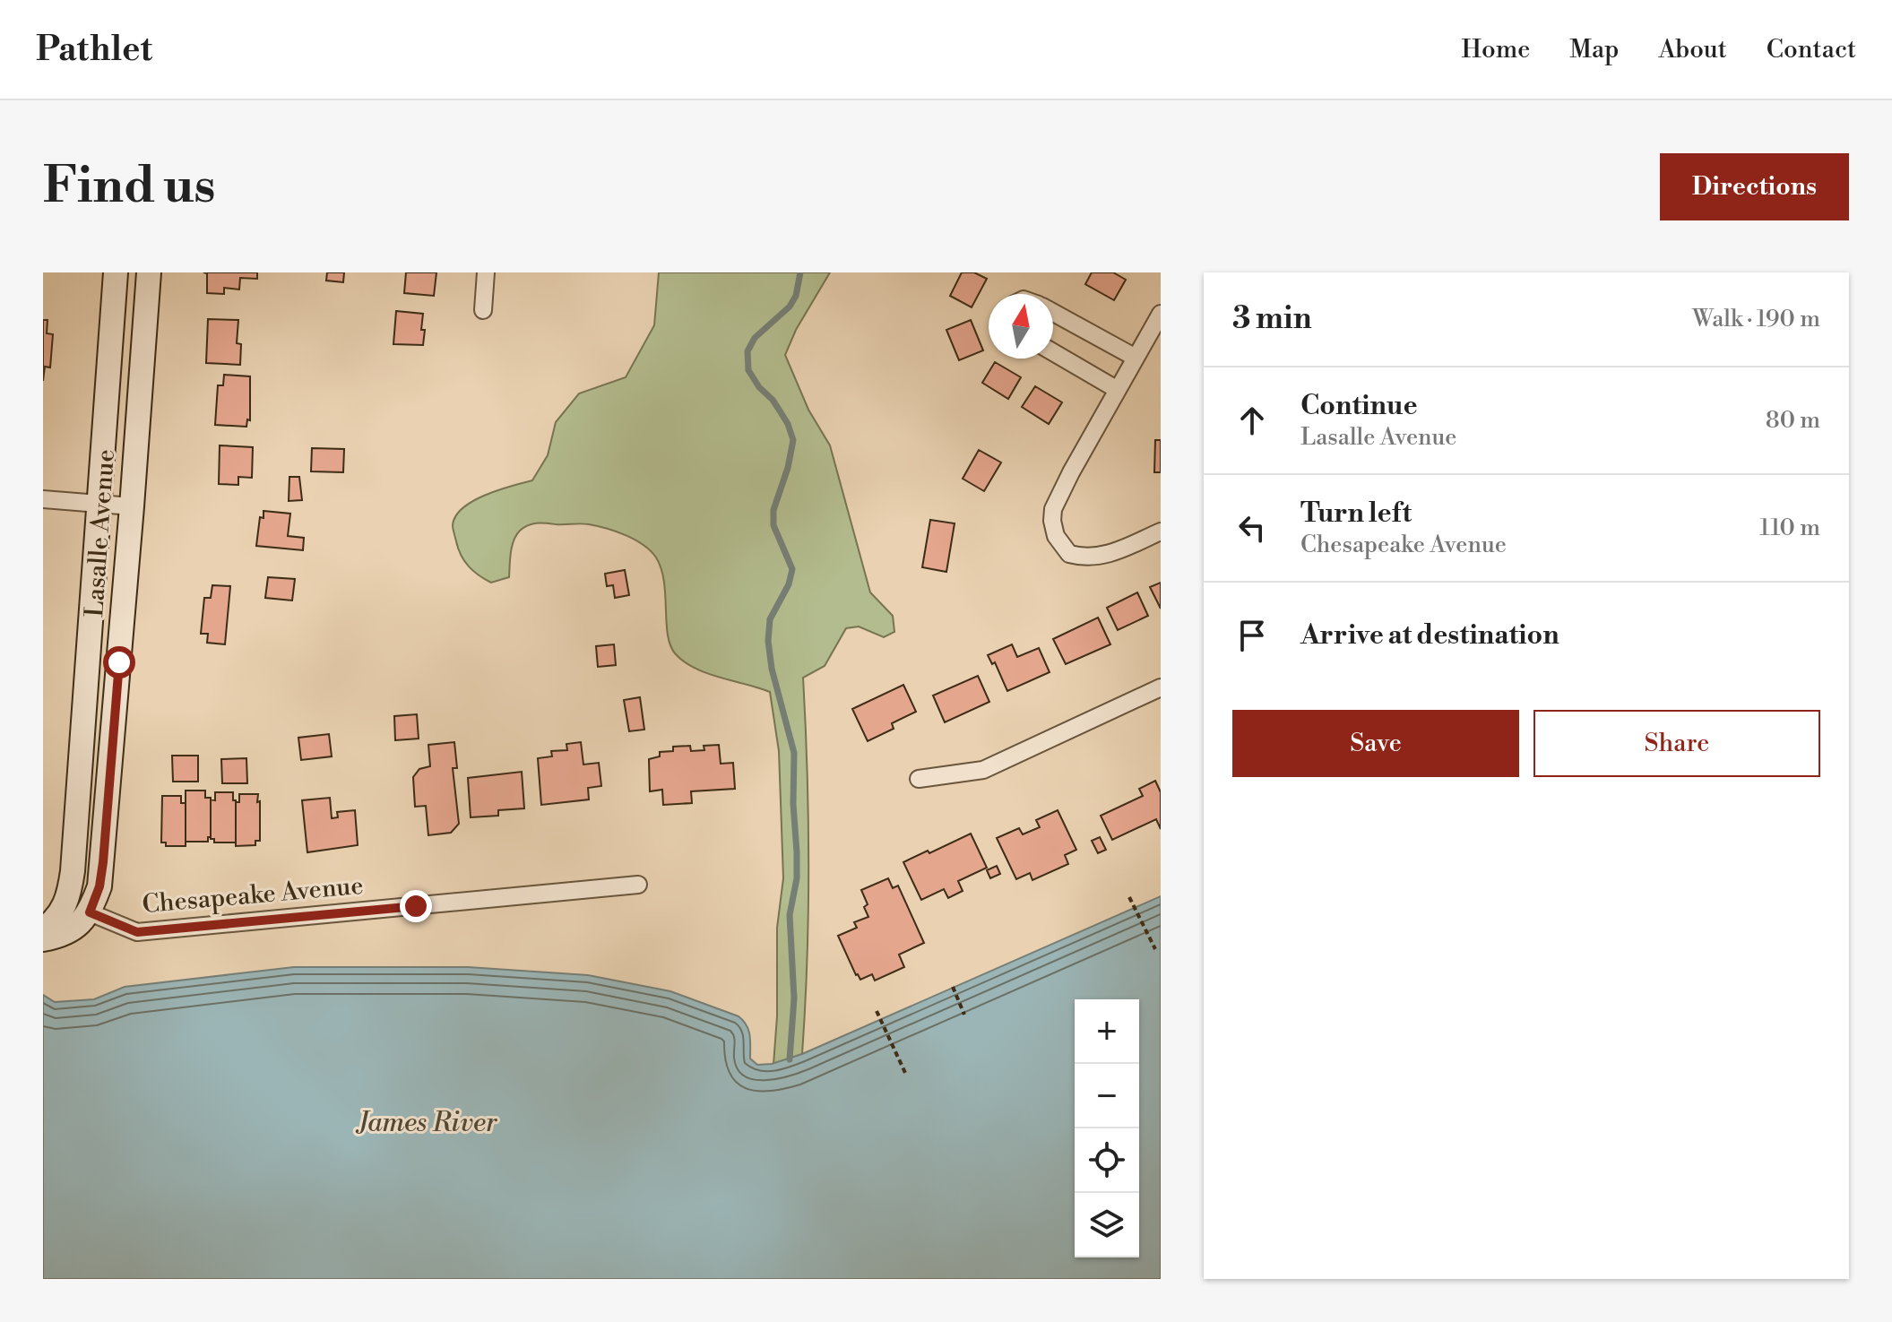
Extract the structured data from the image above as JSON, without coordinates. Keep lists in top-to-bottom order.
{
  "streets": {
    "main road": ["Lasalle Avenue"],
    "street": ["Chesapeake Avenue"]
  },
  "crossings": [
    ["Lasalle Avenue", "Chesapeake Avenue"]
  ],
  "water": ["James River"],
  "north": "top",
  "page": {
    "header": "Pathlet",
    "nav": [
      "Home",
      "Map",
      "About",
      "Contact"
    ],
    "buttons": [
      "Directions",
      ["Save", "Share"]
    ],
    "title": "Find us",
    "heading": ["3 min", "Walk · 190 m"],
    "list": [
      ["Continue", "Lasalle Avenue", "80 m"],
      ["Turn left", "Chesapeake Avenue", "110 m"],
      "Arrive at destination"
    ],
    "map_buttons": ["+", "−"]
  }
}
